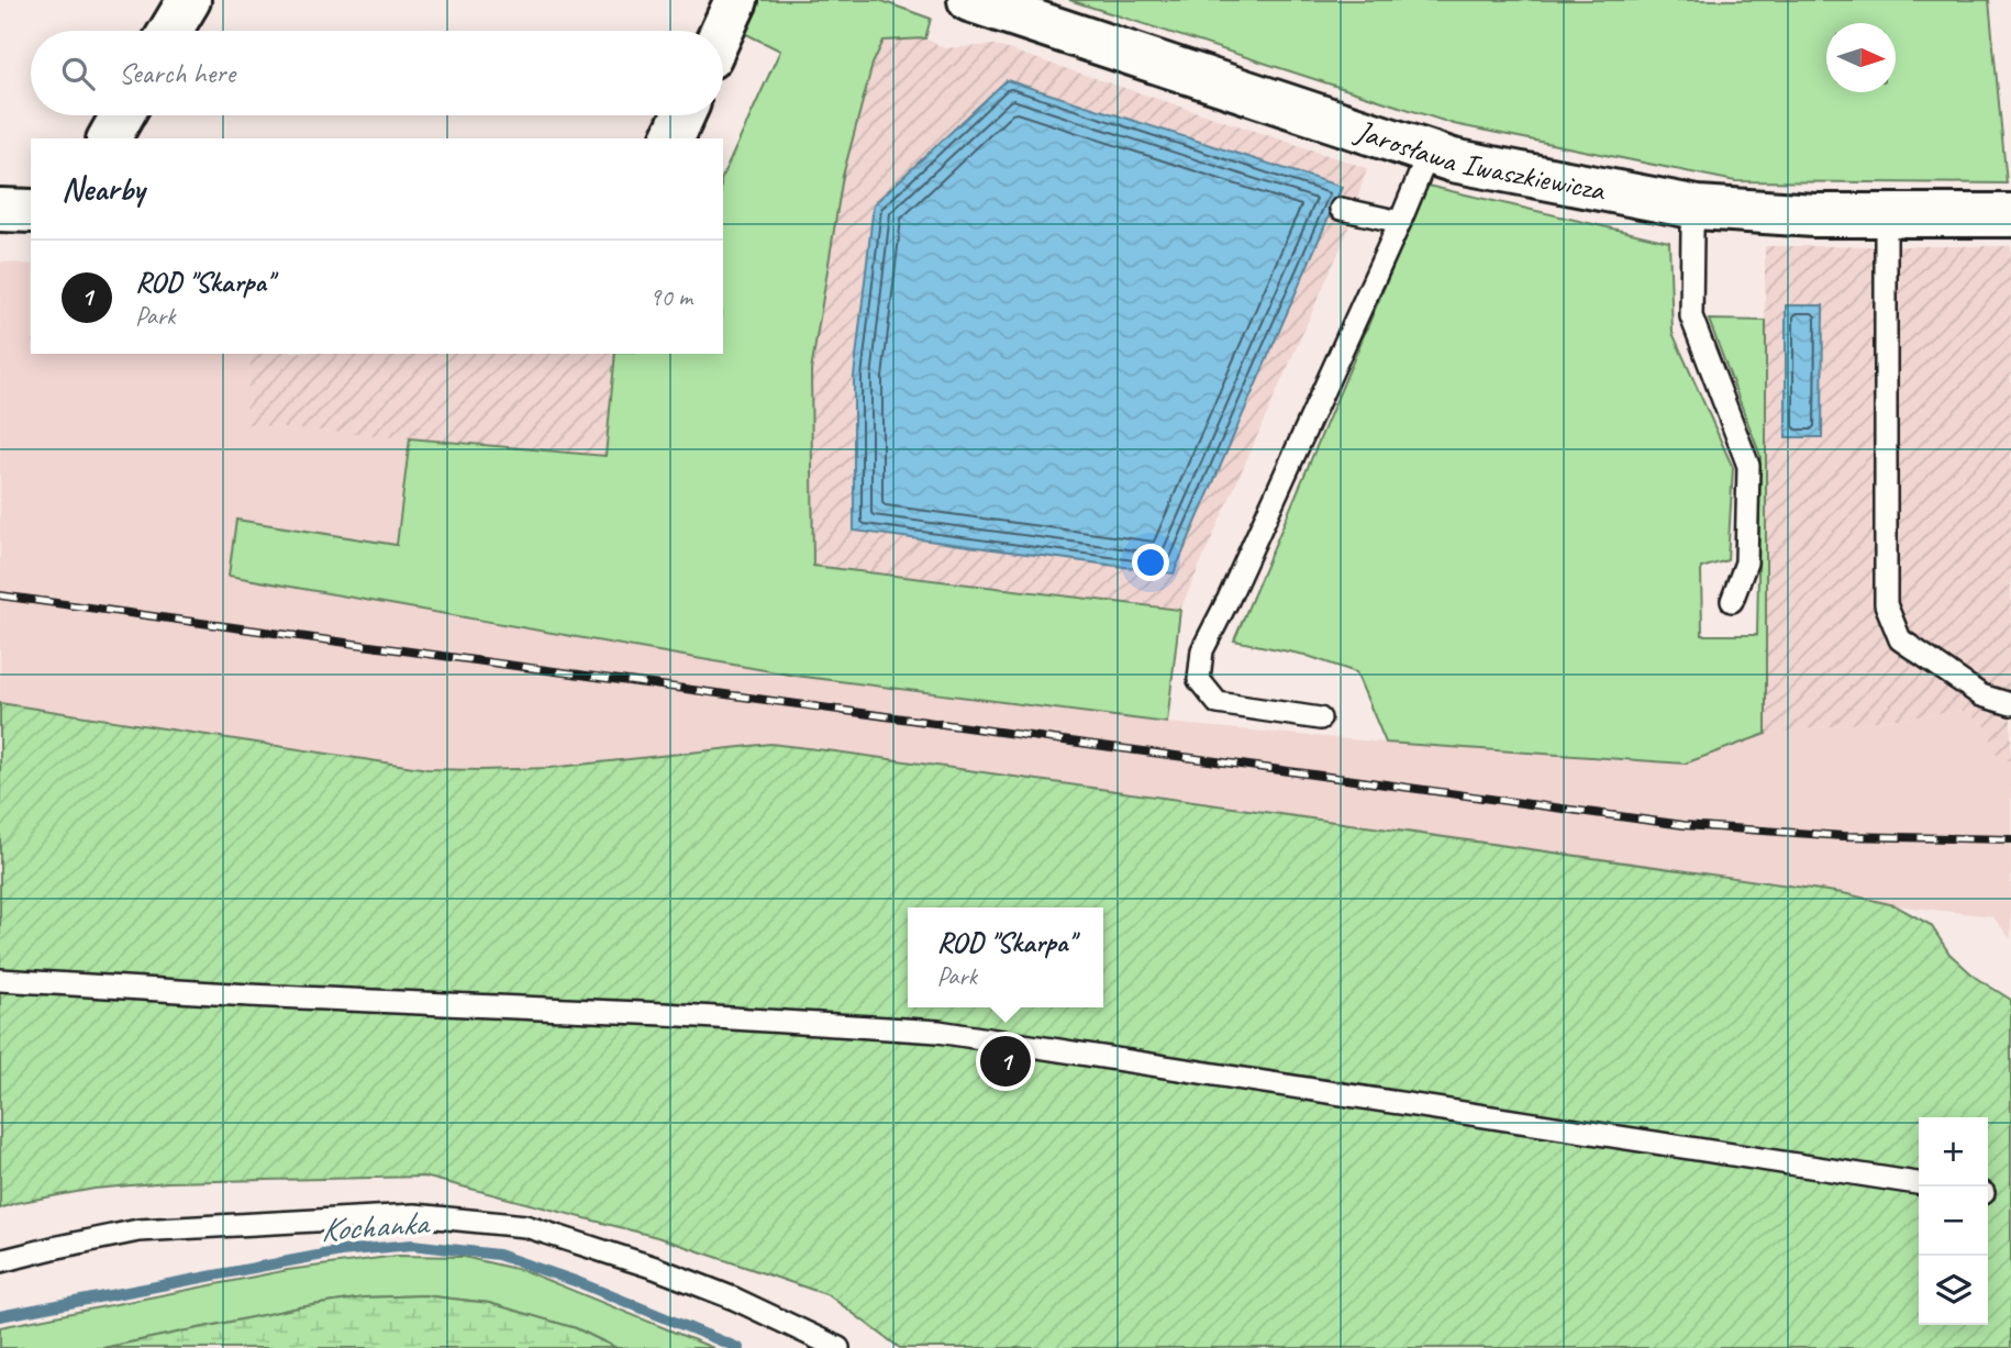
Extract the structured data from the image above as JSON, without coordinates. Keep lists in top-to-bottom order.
{
  "streets": {
    "street": ["Jarosława Iwaszkiewicza"]
  },
  "water": ["Kochanka"],
  "north": "right",
  "page": {
    "search": "Search here",
    "heading": "Nearby",
    "list": [
      {
        "mark": "1",
        "name": "ROD \"Skarpa\"",
        "note": "Park",
        "value": "90 m"
      }
    ],
    "popup": ["ROD \"Skarpa\"", "Park"],
    "pins": "1",
    "map_buttons": ["+", "−"]
  }
}
